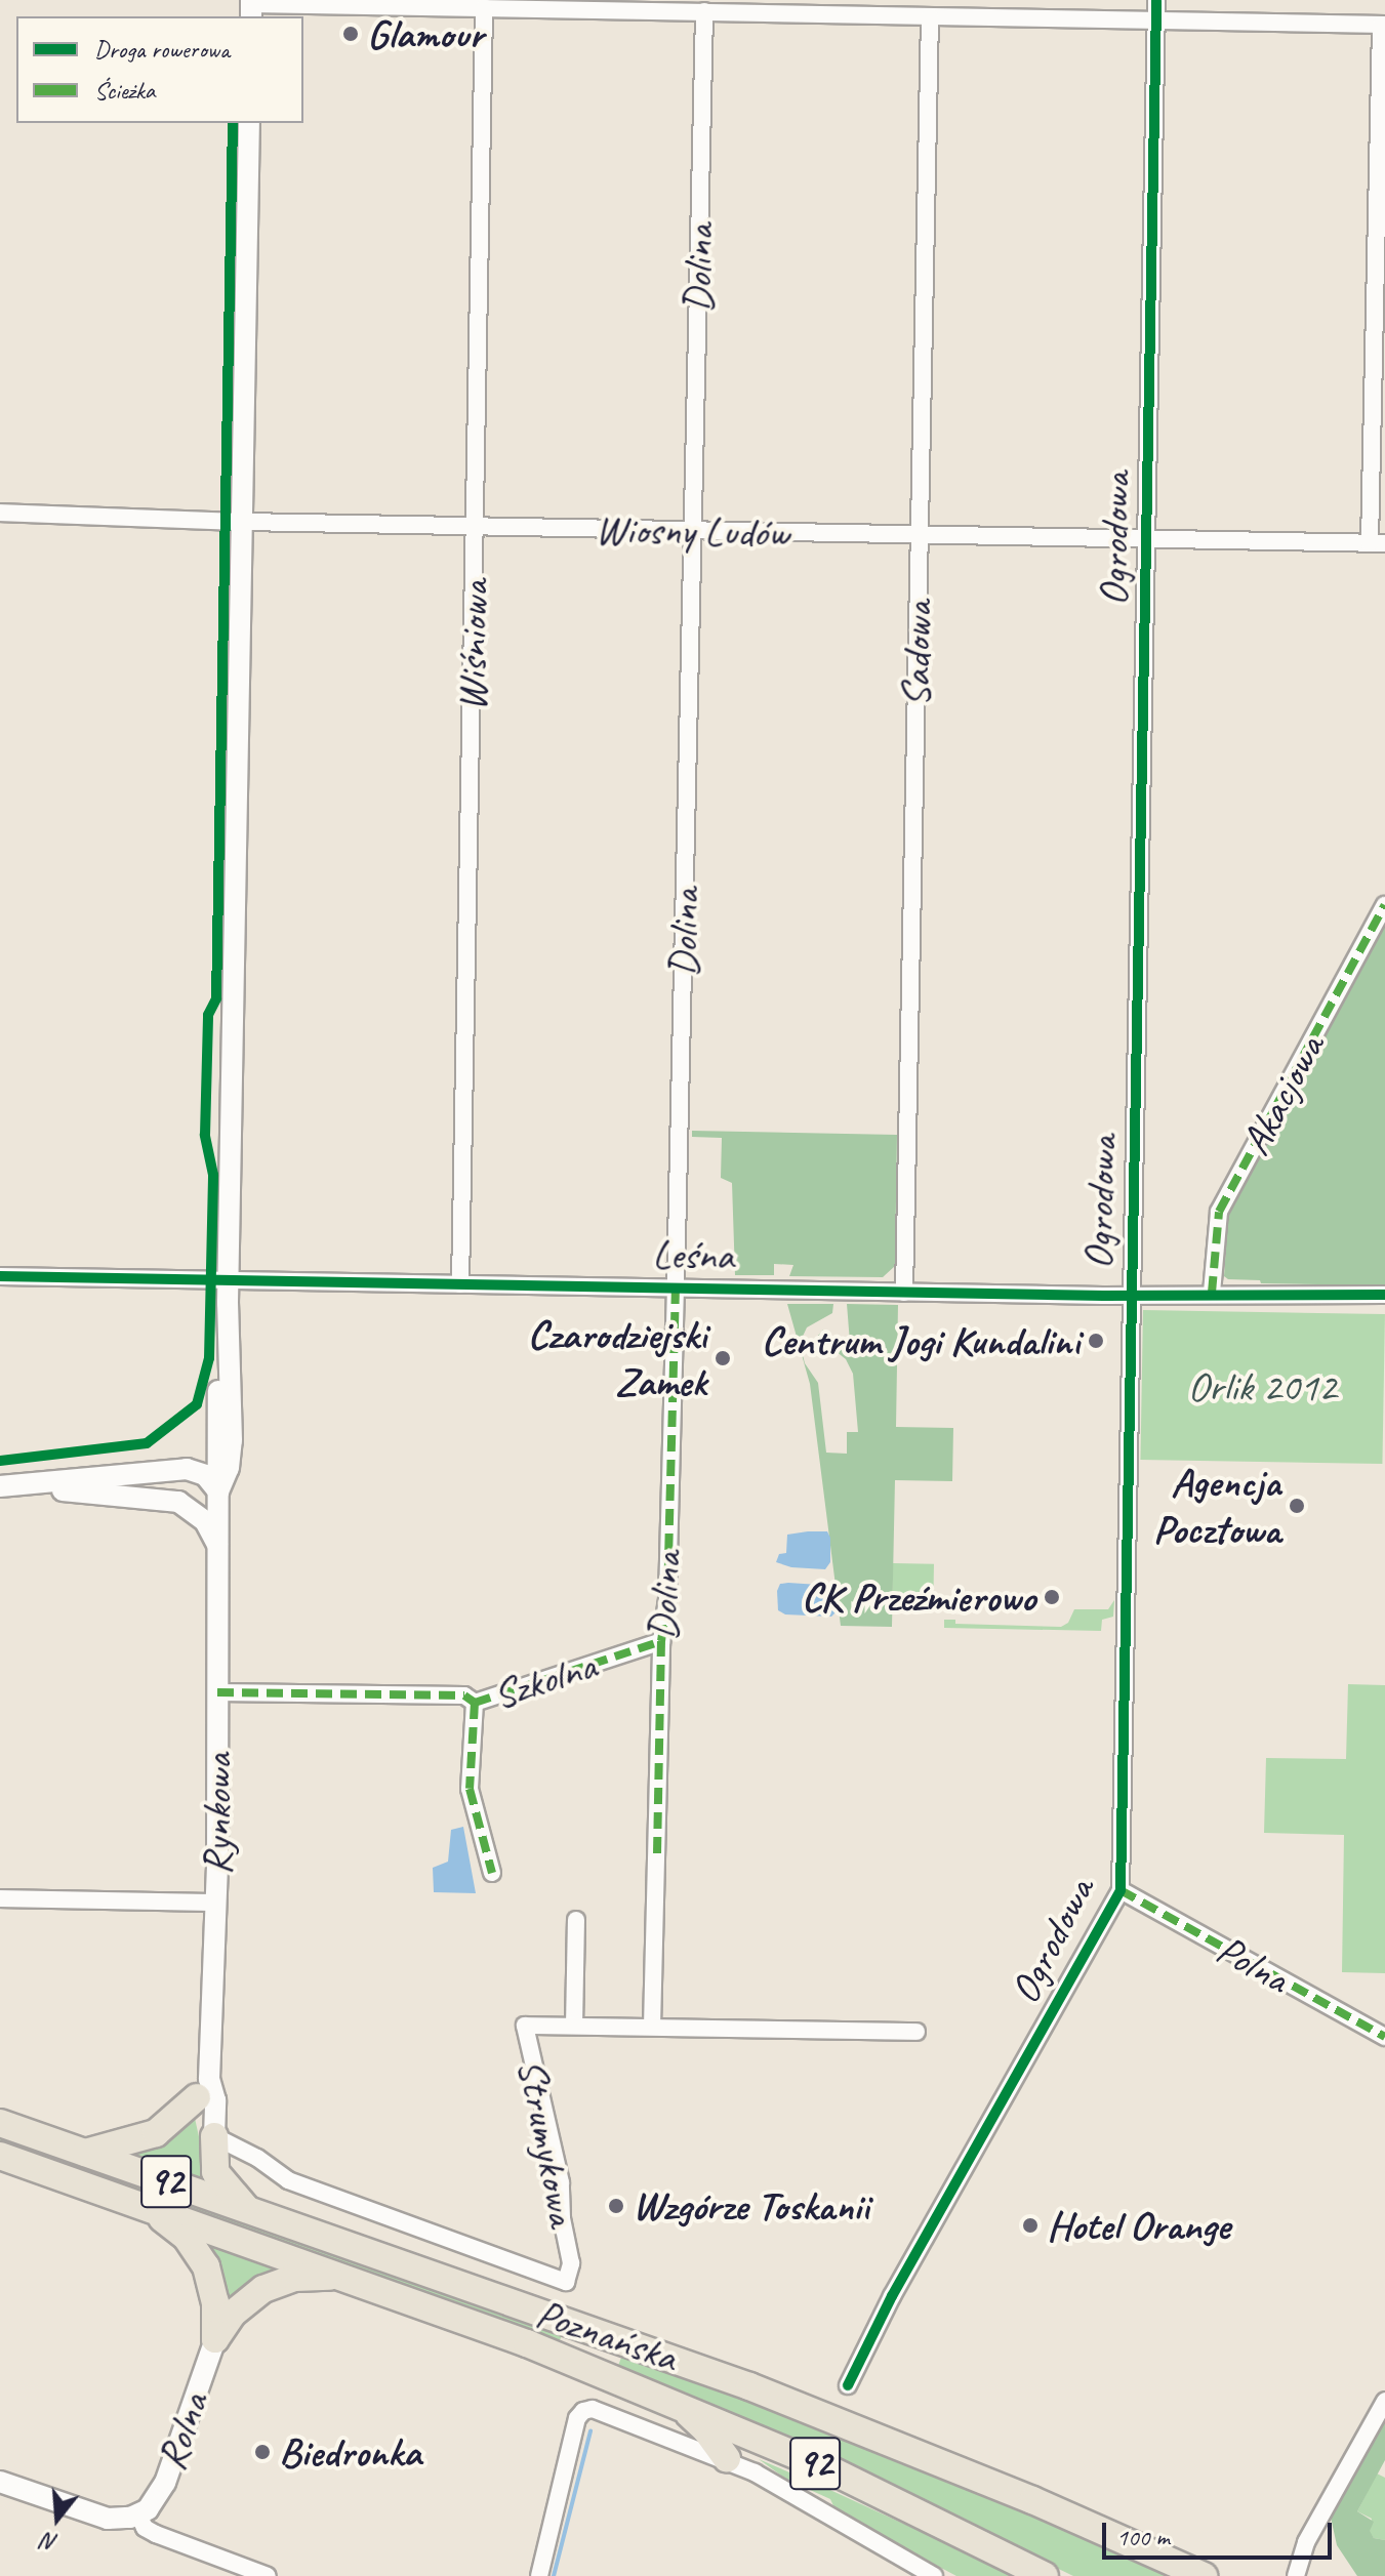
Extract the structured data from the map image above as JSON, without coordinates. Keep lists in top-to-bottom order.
{
  "streets": {
    "main road": ["92", "Poznańska"],
    "street": [
      "Dolina",
      "Wiosny Ludów",
      "Ogrodowa",
      "Wiśniowa",
      "Sadowa",
      "Akacjowa",
      "Leśna",
      "Szkolna",
      "Rynkowa",
      "Polna",
      "Strumykowa",
      "Rolna"
    ]
  },
  "crossings": [
    ["Dolina", "Wiosny Ludów"],
    ["Dolina", "Leśna"],
    ["Dolina", "Szkolna"],
    ["Wiosny Ludów", "Ogrodowa"],
    ["Wiosny Ludów", "Wiśniowa"],
    ["Wiosny Ludów", "Sadowa"],
    ["Wiosny Ludów", "Rynkowa"],
    ["Ogrodowa", "Leśna"],
    ["Ogrodowa", "Polna"],
    ["Wiśniowa", "Leśna"],
    ["Sadowa", "Leśna"],
    ["Akacjowa", "Leśna"],
    ["Leśna", "Rynkowa"],
    ["Rynkowa", "Poznańska"],
    ["Strumykowa", "Poznańska"]
  ],
  "parks": ["Orlik 2012"],
  "places": [
    "Glamour",
    "Centrum Jogi Kundalini",
    "Czarodziejski Zamek",
    "Agencja Pocztowa",
    "CK Przeźmierowo",
    "Wzgórze Toskanii",
    "Hotel Orange",
    "Biedronka"
  ],
  "legend": ["Droga rowerowa", "Ścieżka"],
  "scale_bar": "100 m",
  "north": "bottom"
}
